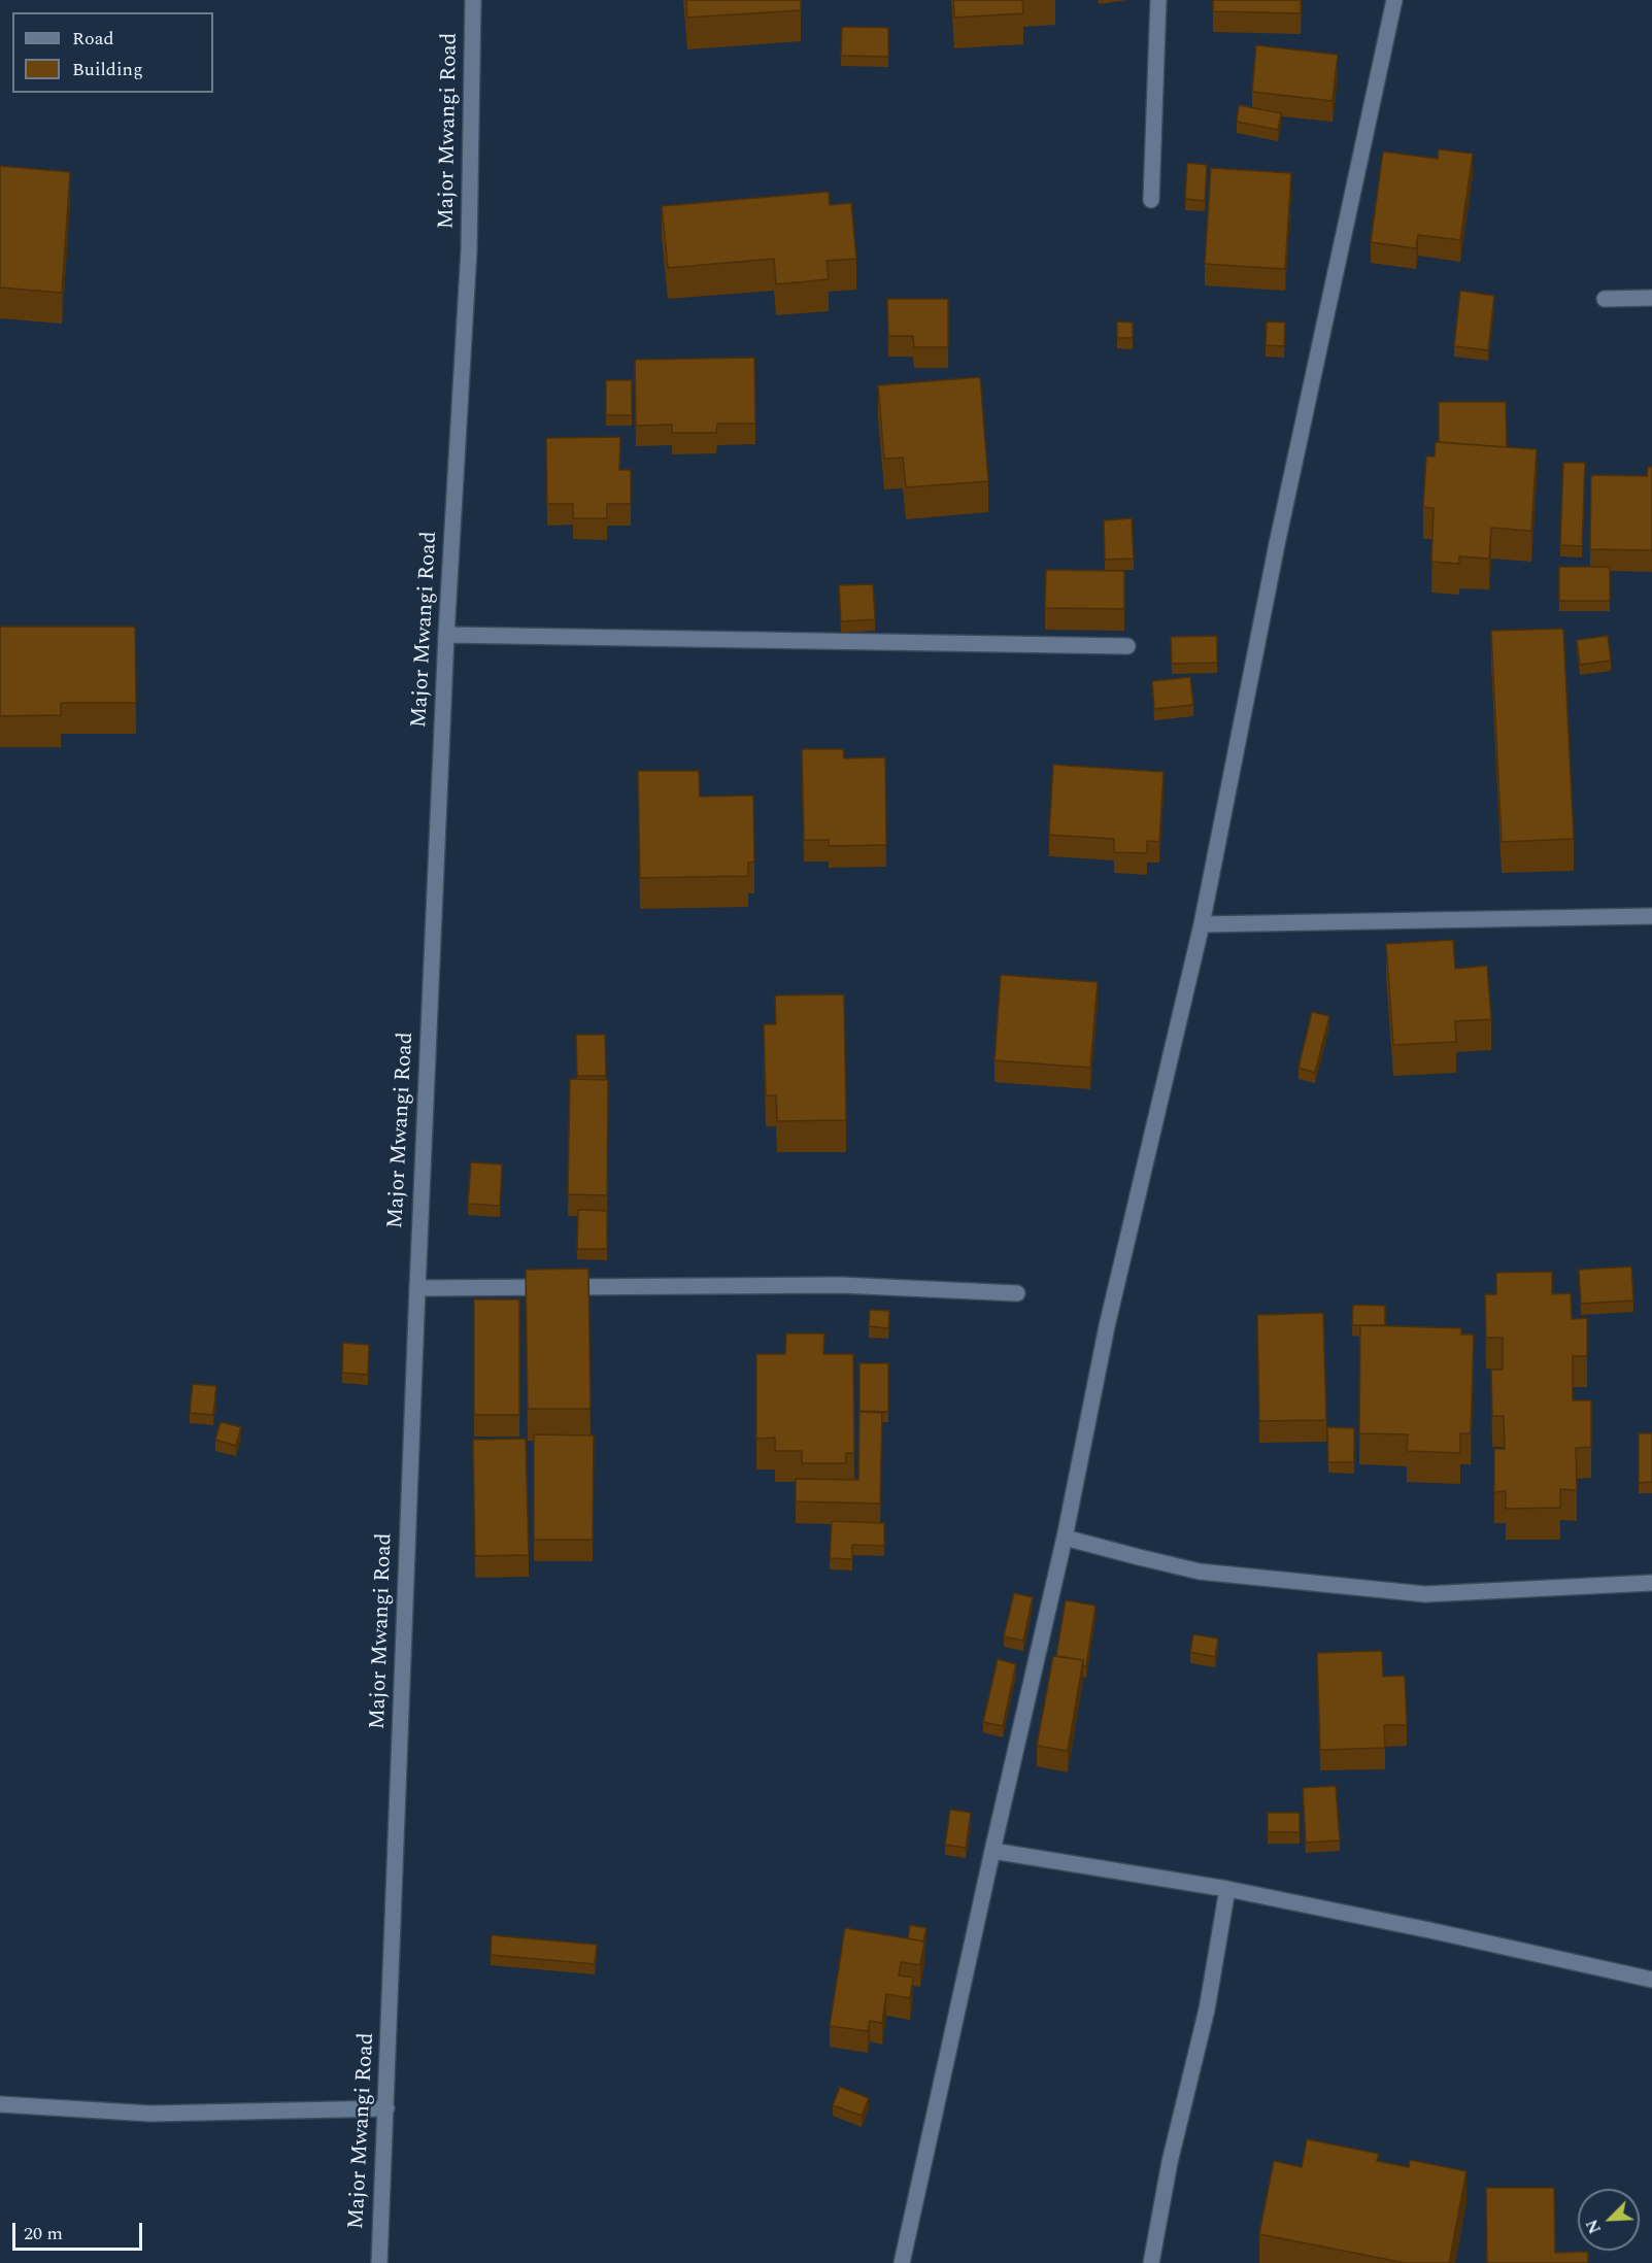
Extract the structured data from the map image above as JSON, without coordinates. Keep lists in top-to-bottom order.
{
  "streets": {
    "street": ["Major Mwangi Road"]
  },
  "legend": ["Road", "Building"],
  "scale_bar": "20 m",
  "north": "bottom left"
}
